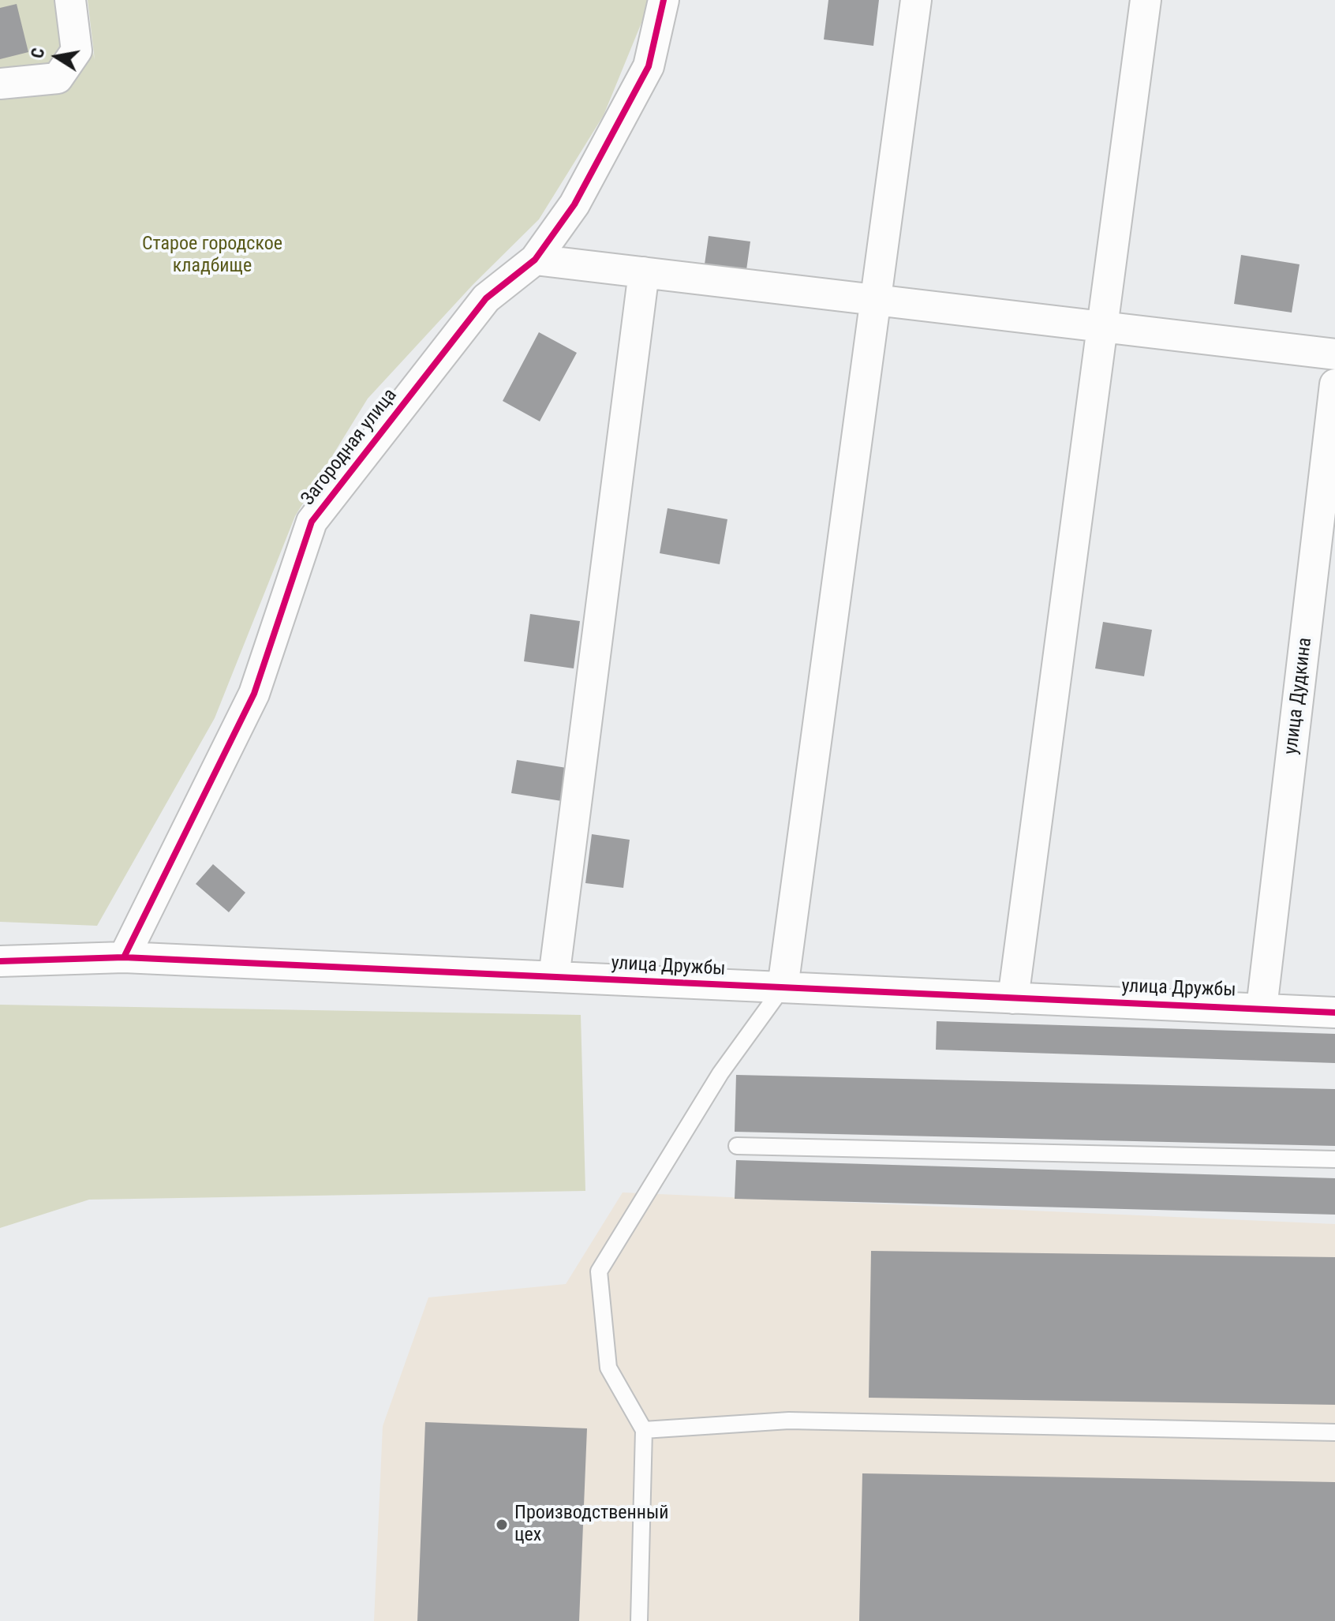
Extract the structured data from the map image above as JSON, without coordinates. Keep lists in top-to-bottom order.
{
  "streets": {
    "street": ["Загородная улица", "улица Дудкина", "улица Дружбы"]
  },
  "crossings": [
    ["Загородная улица", "улица Дружбы"],
    ["улица Дудкина", "улица Дружбы"]
  ],
  "parks": ["Старое городское кладбище"],
  "places": ["Производственный цех"],
  "north": "left"
}
